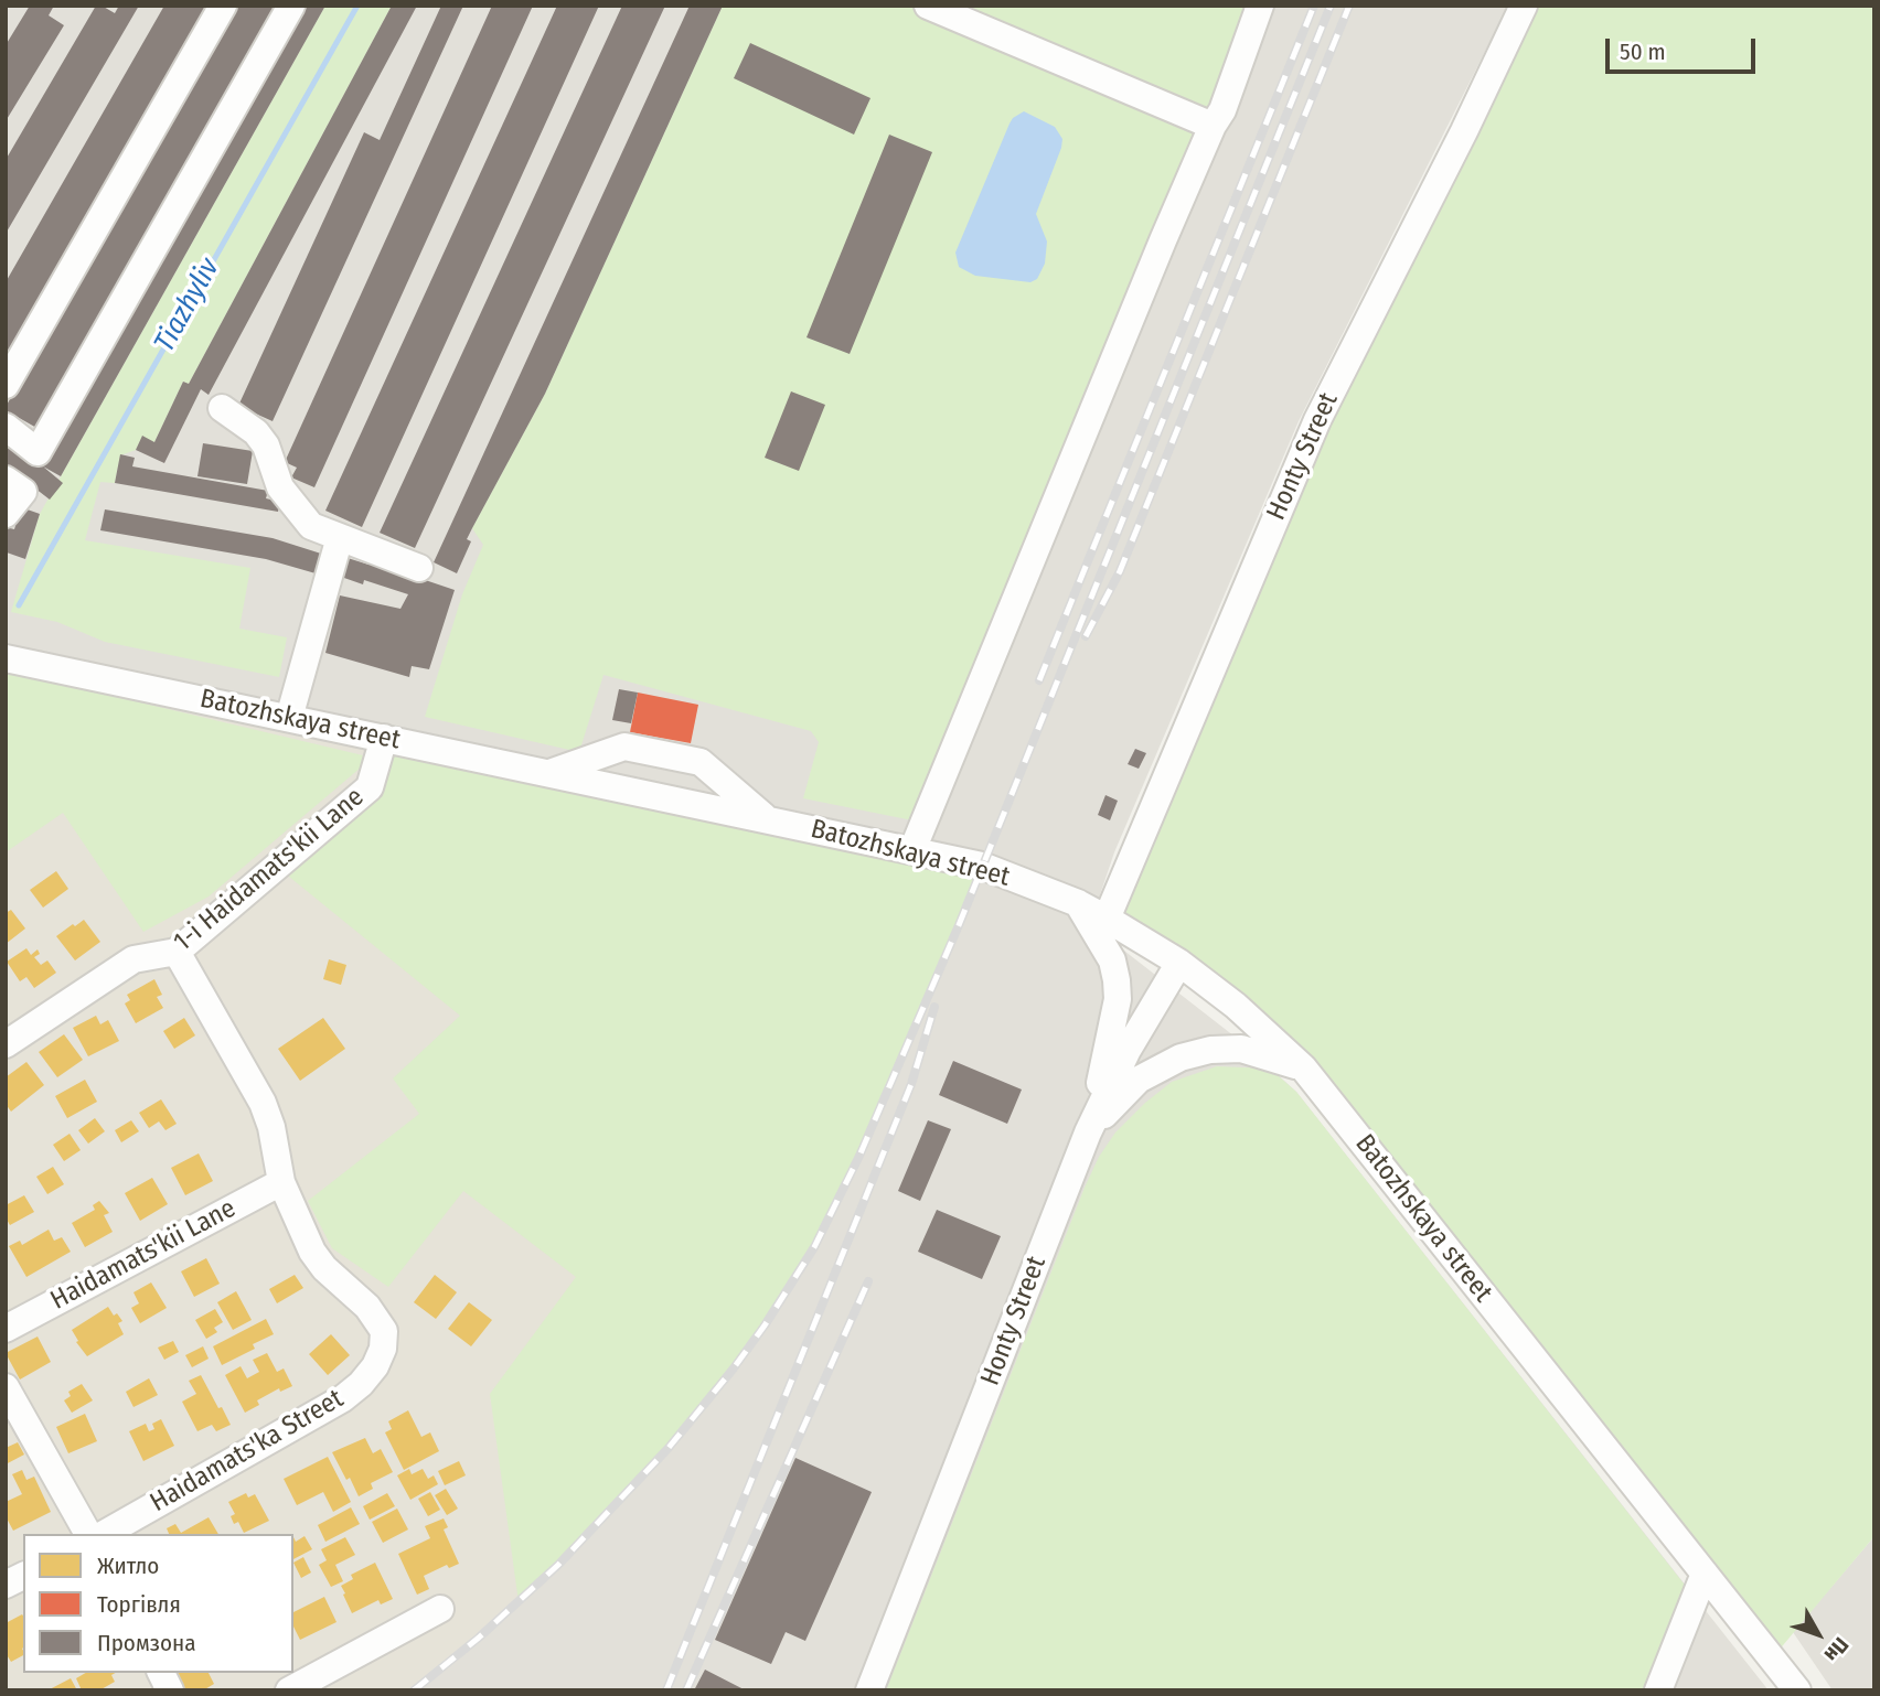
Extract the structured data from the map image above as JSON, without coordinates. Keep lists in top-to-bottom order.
{
  "streets": {
    "street": [
      "Honty Street",
      "Batozhskaya street",
      "1-i Haidamats'kii Lane",
      "Haidamats'kii Lane",
      "Haidamats'ka Street"
    ]
  },
  "crossings": [
    ["Honty Street", "Batozhskaya street"],
    ["Batozhskaya street", "1-i Haidamats'kii Lane"],
    ["1-i Haidamats'kii Lane", "Haidamats'ka Street"],
    ["Haidamats'kii Lane", "Haidamats'ka Street"]
  ],
  "water": ["Tiazhyliv"],
  "legend": ["Житло", "Торгівля", "Промзона"],
  "scale_bar": "50 m",
  "north": "bottom right"
}
